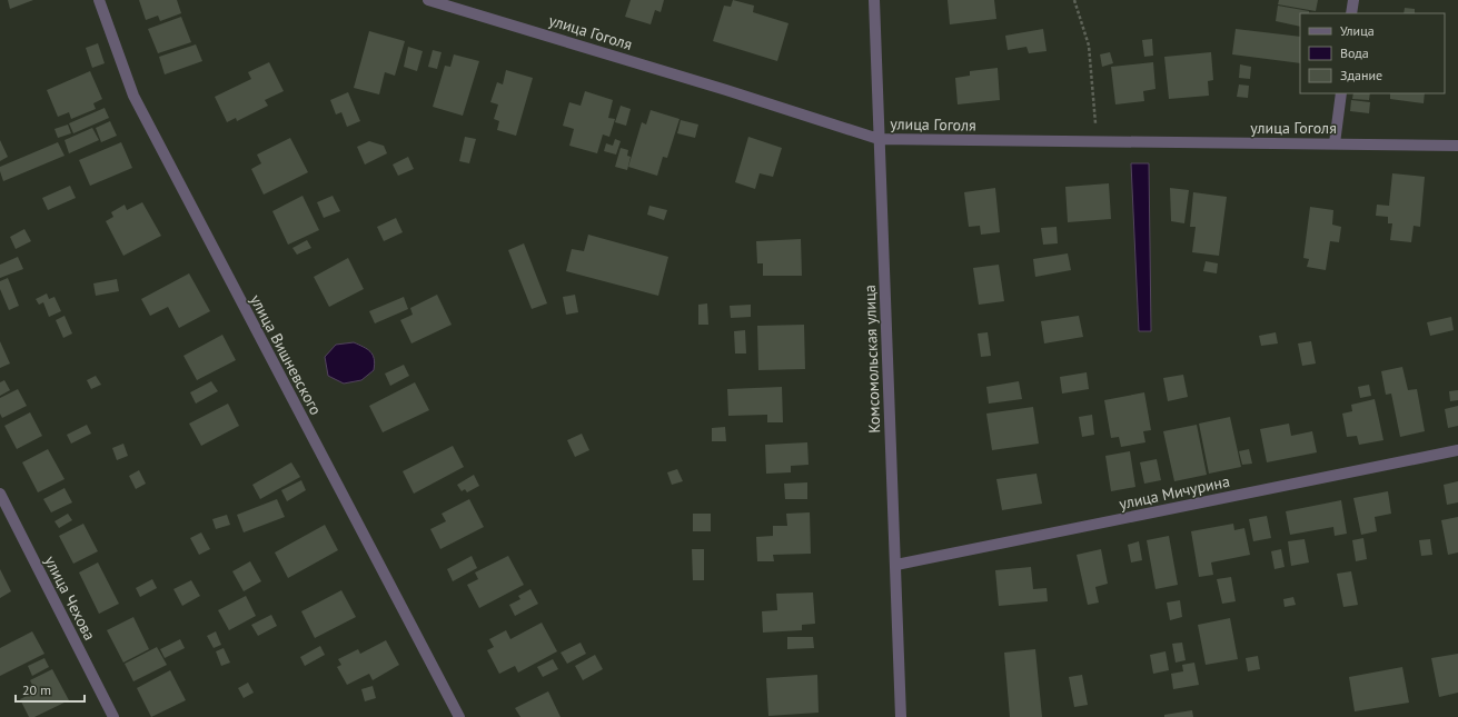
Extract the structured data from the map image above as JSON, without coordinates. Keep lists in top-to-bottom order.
{
  "streets": {
    "street": [
      "улица Гоголя",
      "улица Вишневского",
      "Комсомольская улица",
      "улица Мичурина",
      "улица Чехова"
    ]
  },
  "crossings": [
    ["улица Гоголя", "Комсомольская улица"],
    ["Комсомольская улица", "улица Мичурина"]
  ],
  "legend": ["Улица", "Вода", "Здание"],
  "scale_bar": "20 m"
}
